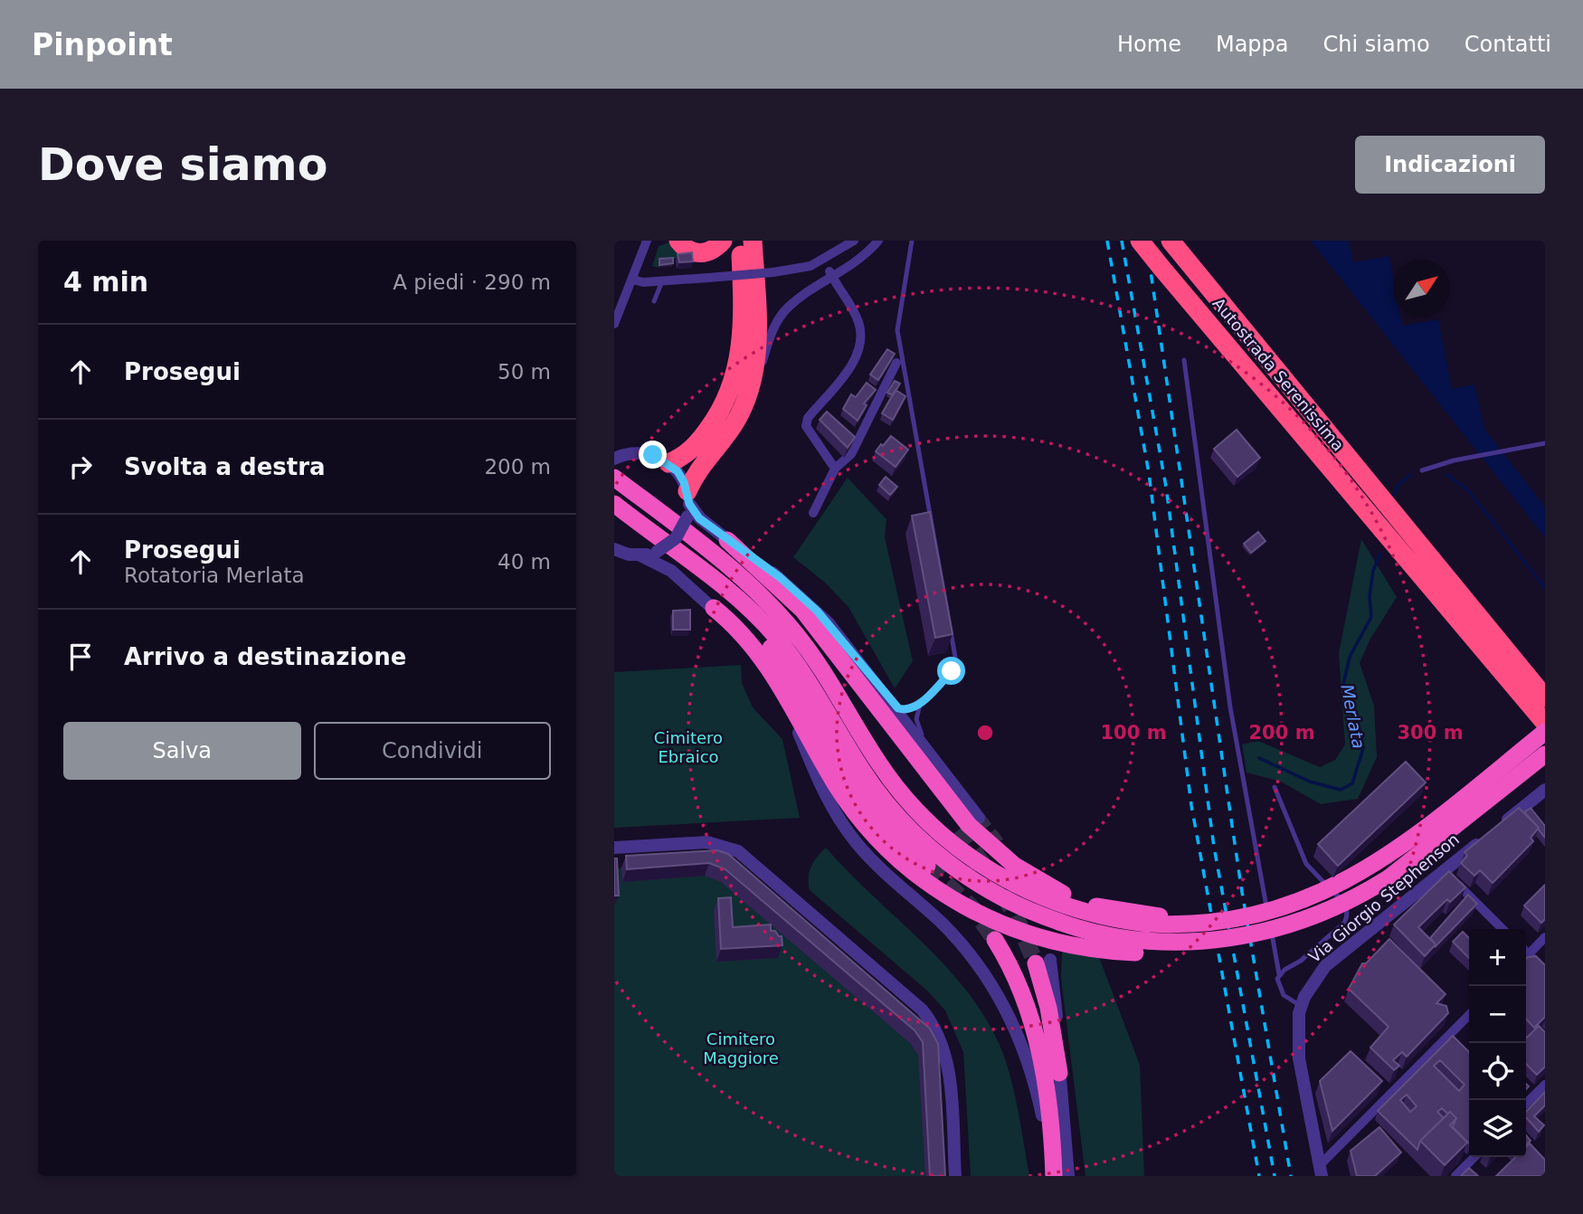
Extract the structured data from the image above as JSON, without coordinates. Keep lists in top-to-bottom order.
{
  "streets": {
    "highway": ["Autostrada Serenissima"],
    "street": ["Via Giorgio Stephenson"]
  },
  "water": ["Merlata"],
  "parks": ["Cimitero Ebraico", "Cimitero Maggiore"],
  "north": "top right",
  "page": {
    "header": "Pinpoint",
    "nav": [
      "Home",
      "Mappa",
      "Chi siamo",
      "Contatti"
    ],
    "buttons": [
      "Indicazioni",
      ["Salva", "Condividi"]
    ],
    "title": "Dove siamo",
    "heading": ["4 min", "A piedi · 290 m"],
    "list": [
      ["Prosegui", "50 m"],
      ["Svolta a destra", "200 m"],
      ["Prosegui", "Rotatoria Merlata", "40 m"],
      "Arrivo a destinazione"
    ],
    "map_buttons": ["+", "−"]
  },
  "rings": ["100 m", "200 m", "300 m"]
}
